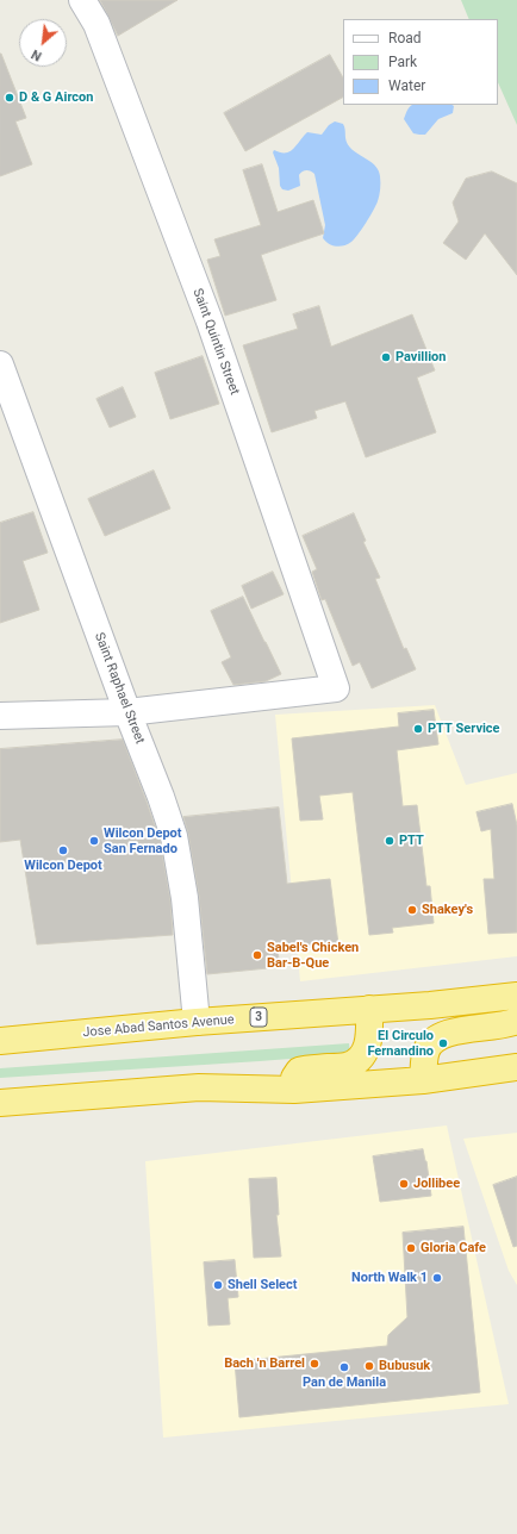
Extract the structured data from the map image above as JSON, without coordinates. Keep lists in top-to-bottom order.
{
  "streets": {
    "highway": ["3", "Jose Abad Santos Avenue"],
    "street": ["Saint Quintin Street", "Saint Raphael Street"]
  },
  "crossings": [
    ["Saint Quintin Street", "Saint Raphael Street"],
    ["Saint Raphael Street", "Jose Abad Santos Avenue"]
  ],
  "places": [
    "D & G Aircon",
    "Pavillion",
    "PTT Service",
    "Wilcon Depot San Fernado",
    "PTT",
    "Wilcon Depot",
    "Shakey's",
    "Sabel's Chicken Bar-B-Que",
    "El Circulo Fernandino",
    "Jollibee",
    "Gloria Cafe",
    "North Walk 1",
    "Shell Select",
    "Bach 'n Barrel",
    "Bubusuk",
    "Pan de Manila"
  ],
  "legend": ["Road", "Park", "Water"],
  "north": "bottom left"
}
